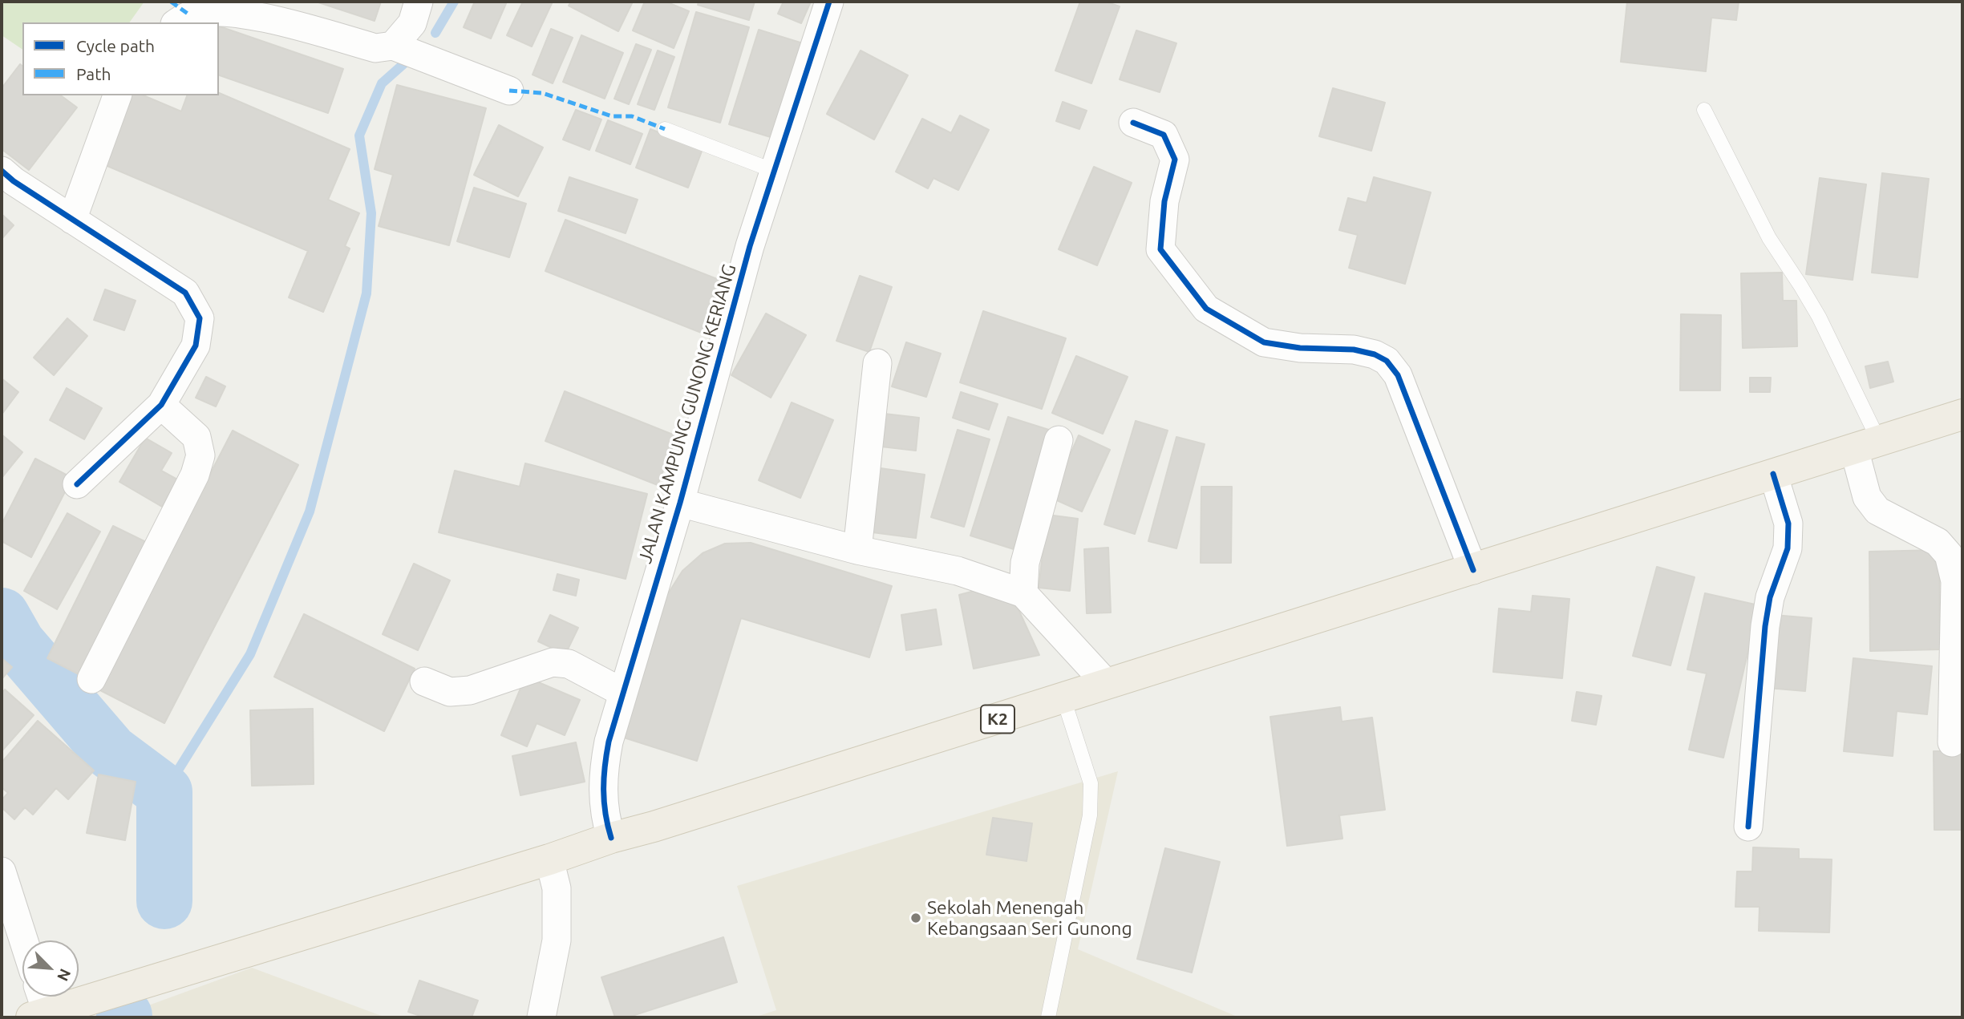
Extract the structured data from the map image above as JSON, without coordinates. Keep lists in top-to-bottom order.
{
  "streets": {
    "main road": ["K2"],
    "street": ["JALAN KAMPUNG GUNONG KERIANG"]
  },
  "crossings": [
    ["JALAN KAMPUNG GUNONG KERIANG", "K2"]
  ],
  "places": ["Sekolah Menengah Kebangsaan Seri Gunong"],
  "legend": ["Cycle path", "Path"],
  "north": "bottom right"
}
